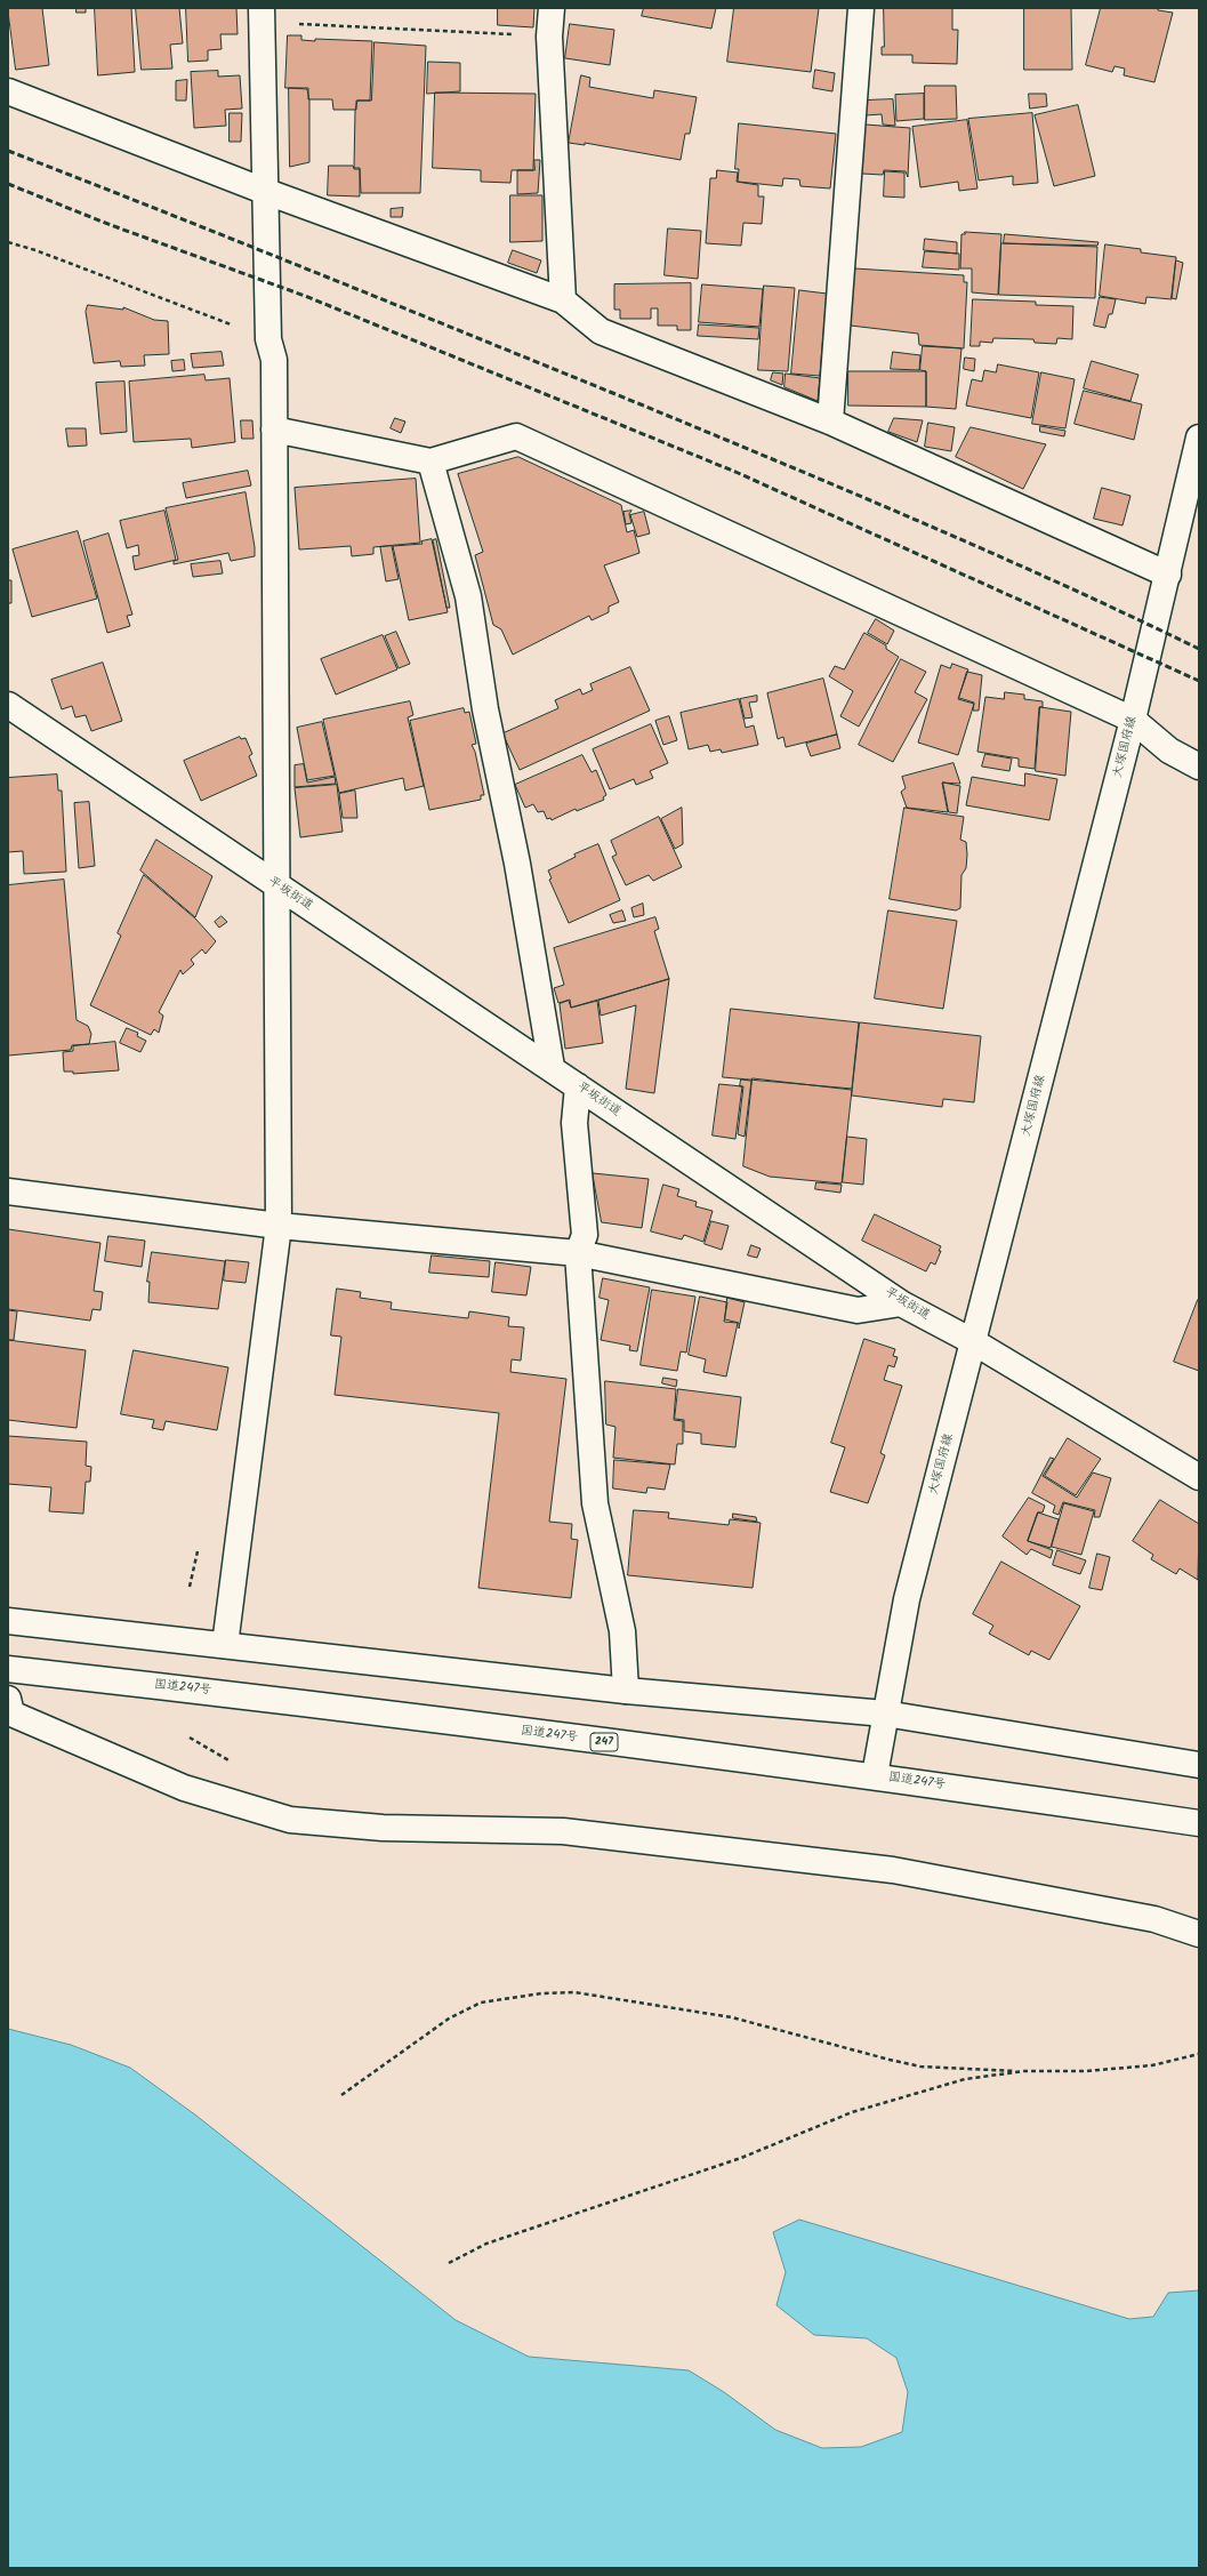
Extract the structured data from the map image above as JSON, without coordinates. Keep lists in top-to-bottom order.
{
  "streets": {
    "main road": [
      "大塚国府線",
      "平坂街道",
      "国道247号",
      "247"
    ]
  },
  "crossings": [
    ["大塚国府線", "平坂街道"],
    ["大塚国府線", "国道247号"]
  ]
}
